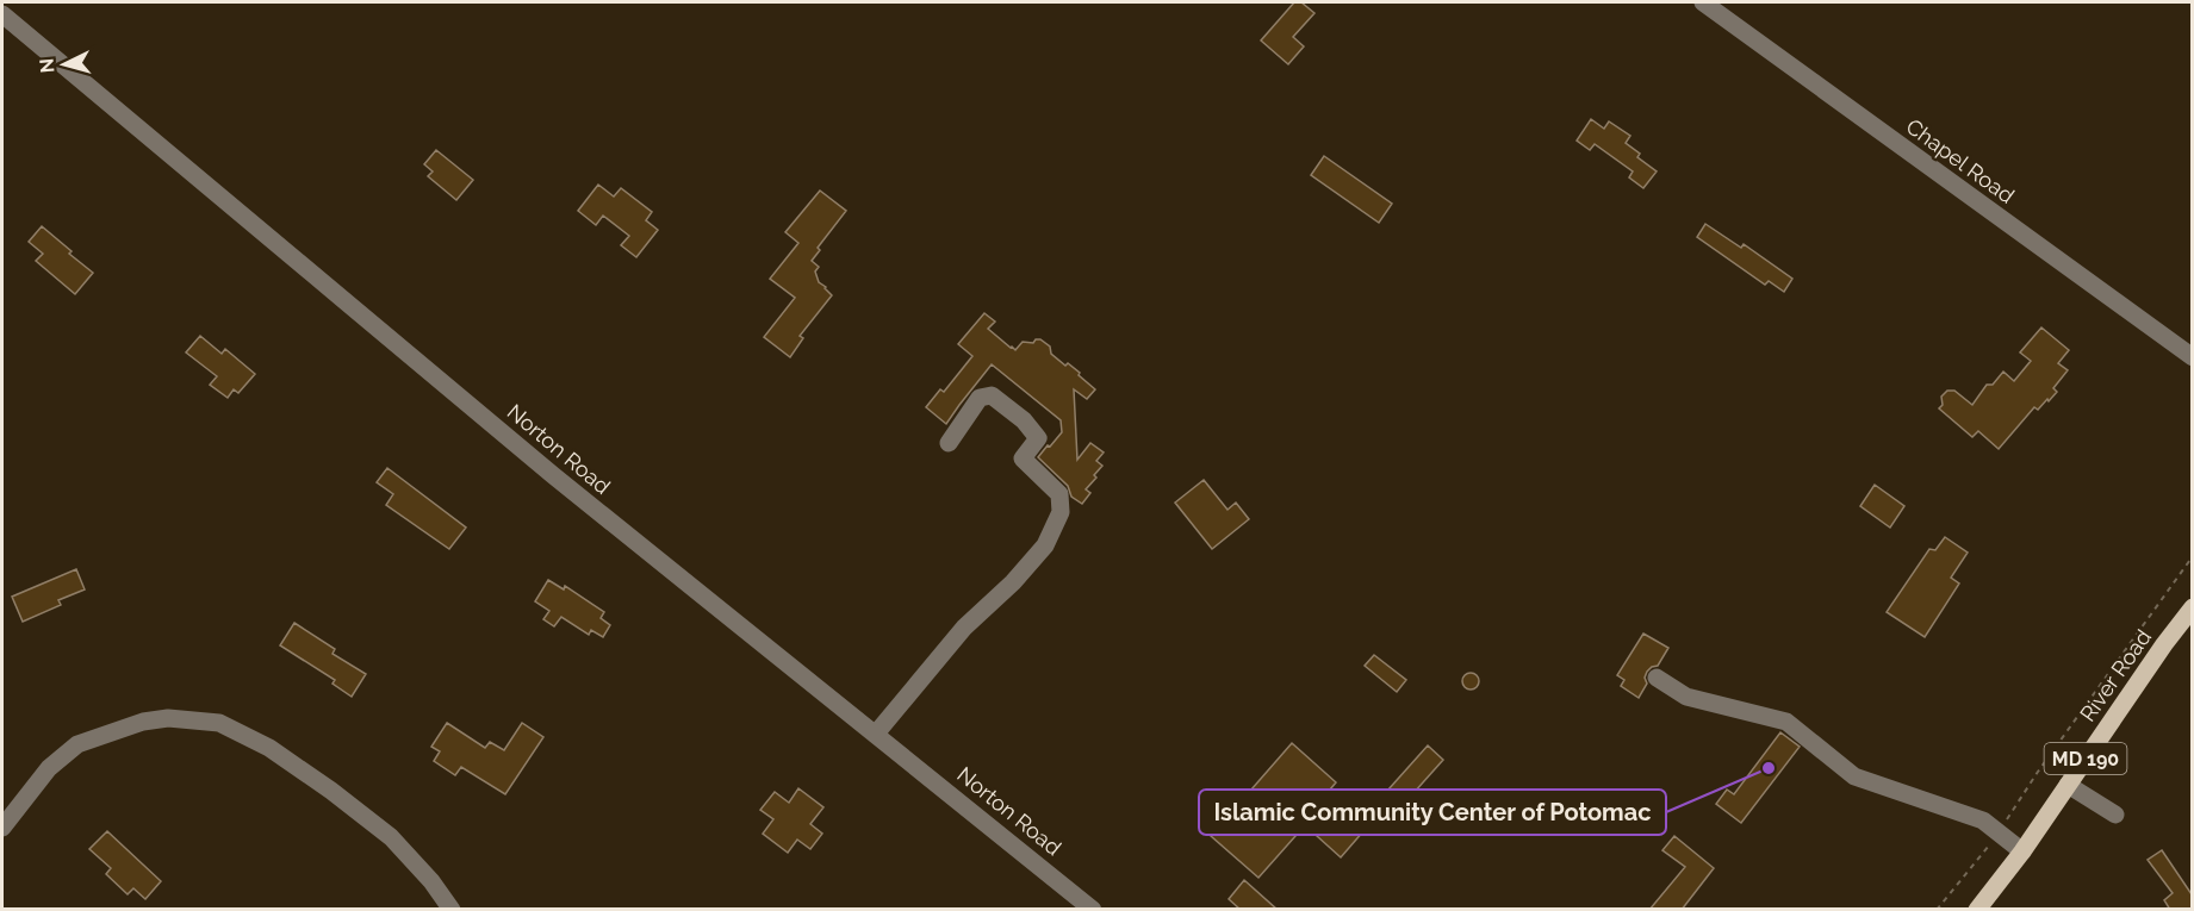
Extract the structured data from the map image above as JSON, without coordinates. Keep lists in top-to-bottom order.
{
  "streets": {
    "main road": ["River Road", "MD 190"],
    "street": ["Chapel Road", "Norton Road"]
  },
  "places": ["Islamic Community Center of Potomac"],
  "north": "left"
}
